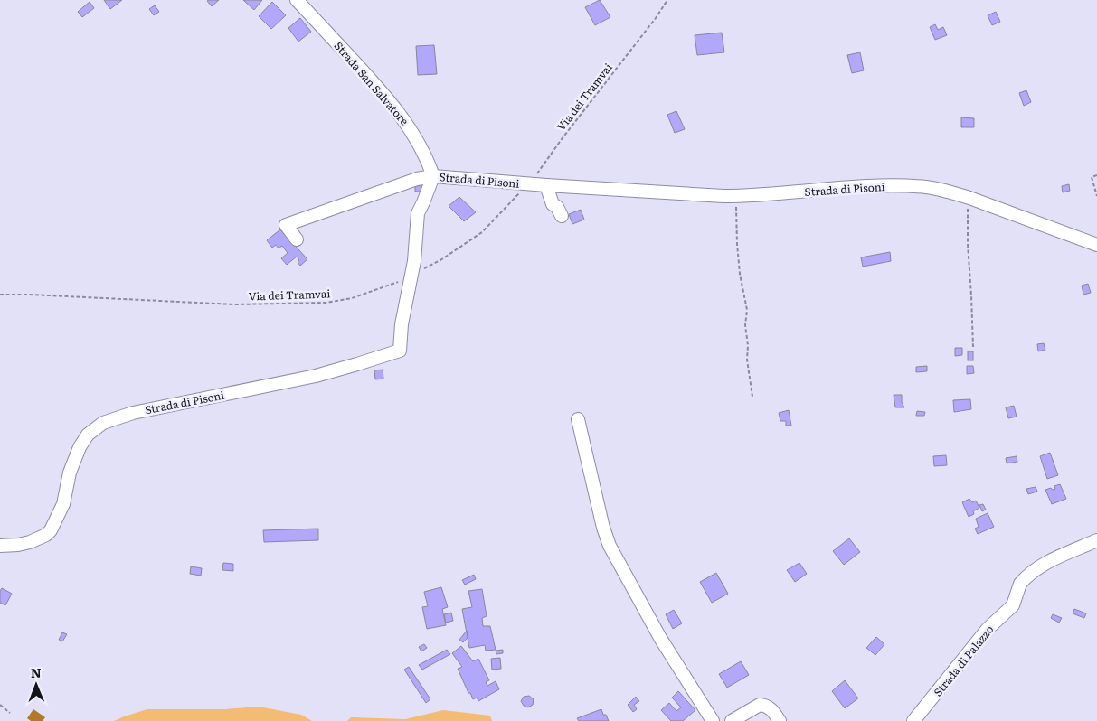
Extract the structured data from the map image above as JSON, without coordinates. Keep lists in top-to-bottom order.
{
  "streets": {
    "street": ["Strada San Salvatore", "Strada di Pisoni", "Strada di Palazzo"],
    "path": ["Via dei Tramvai"]
  },
  "crossings": [
    ["Strada San Salvatore", "Strada di Pisoni"],
    ["Via dei Tramvai", "Strada di Pisoni"]
  ],
  "north": "top"
}
